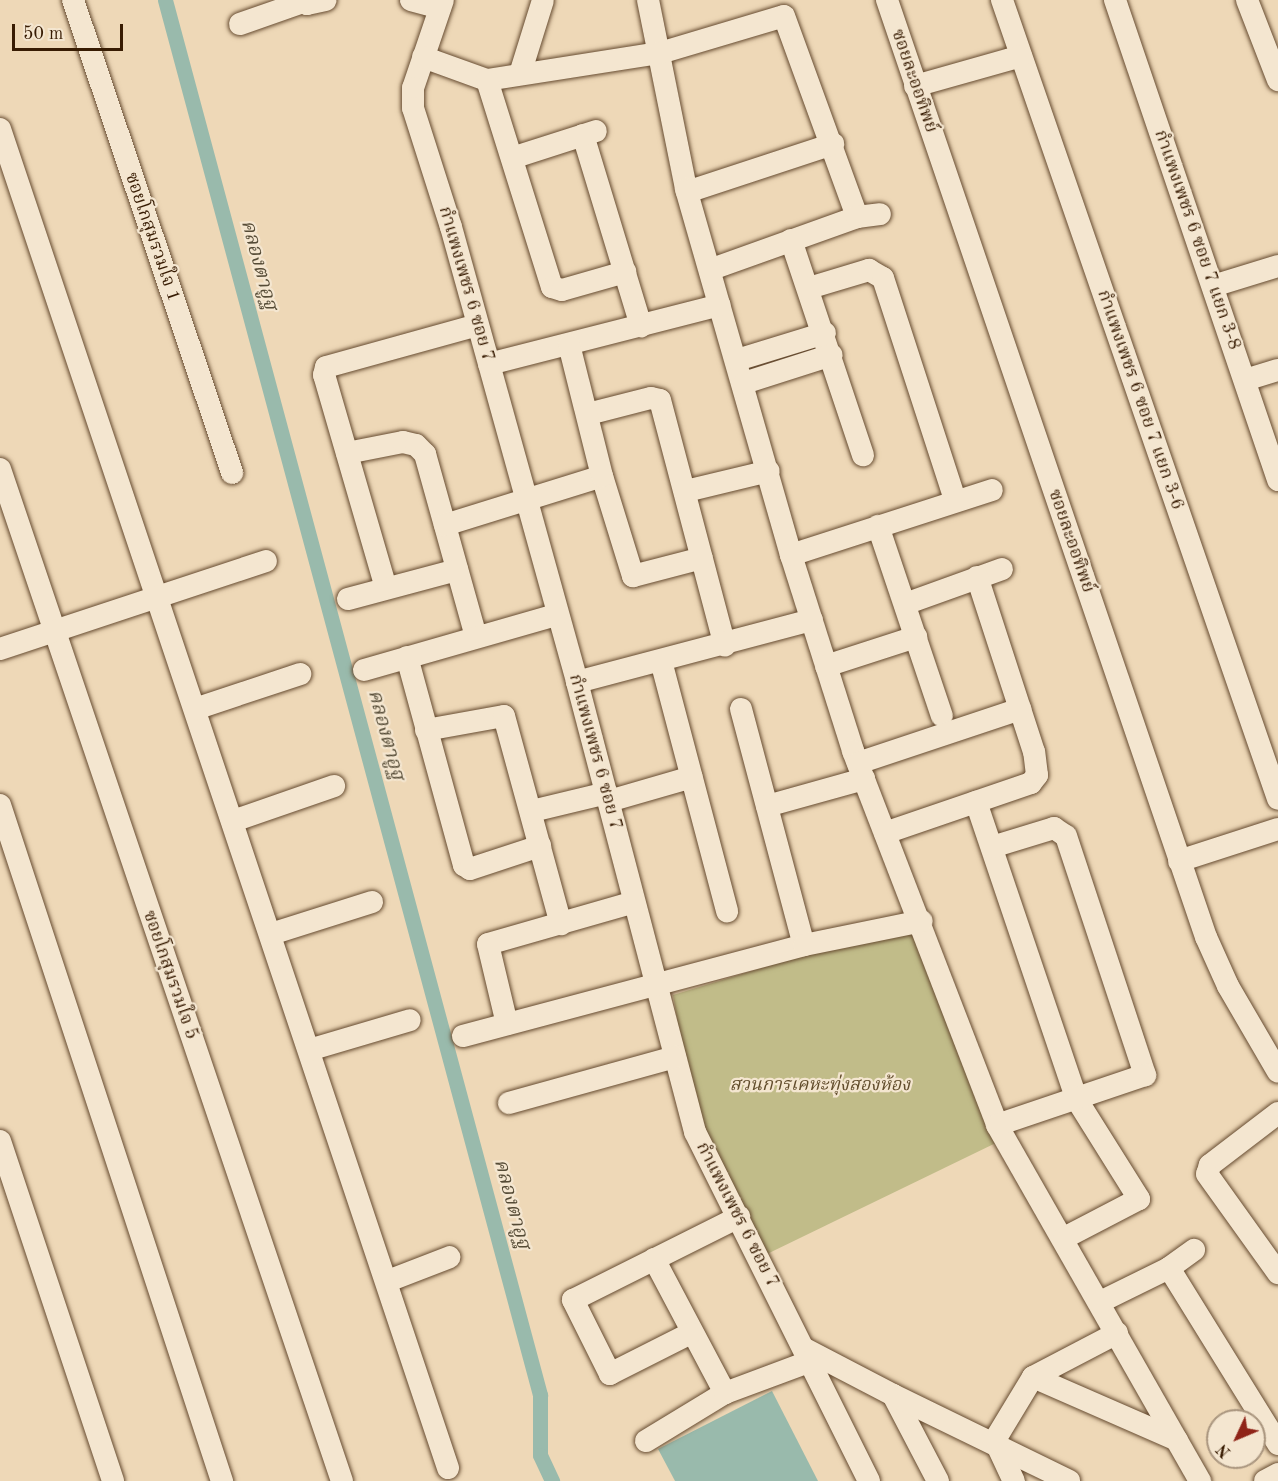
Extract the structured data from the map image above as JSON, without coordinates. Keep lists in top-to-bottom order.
{
  "streets": {
    "street": [
      "ซอยละออทิพย์",
      "ซอยโกสุมรวมใจ 1",
      "กำแพงเพชร 6 ซอย 7 แยก 3-8",
      "กำแพงเพชร 6 ซอย 7",
      "กำแพงเพชร 6 ซอย 7 แยก 3-6",
      "ซอยโกสุมรวมใจ 5"
    ]
  },
  "water": ["คลองตาอูฐ"],
  "parks": ["สวนการเคหะทุ่งสองห้อง"],
  "scale_bar": "50 m",
  "north": "bottom left"
}
